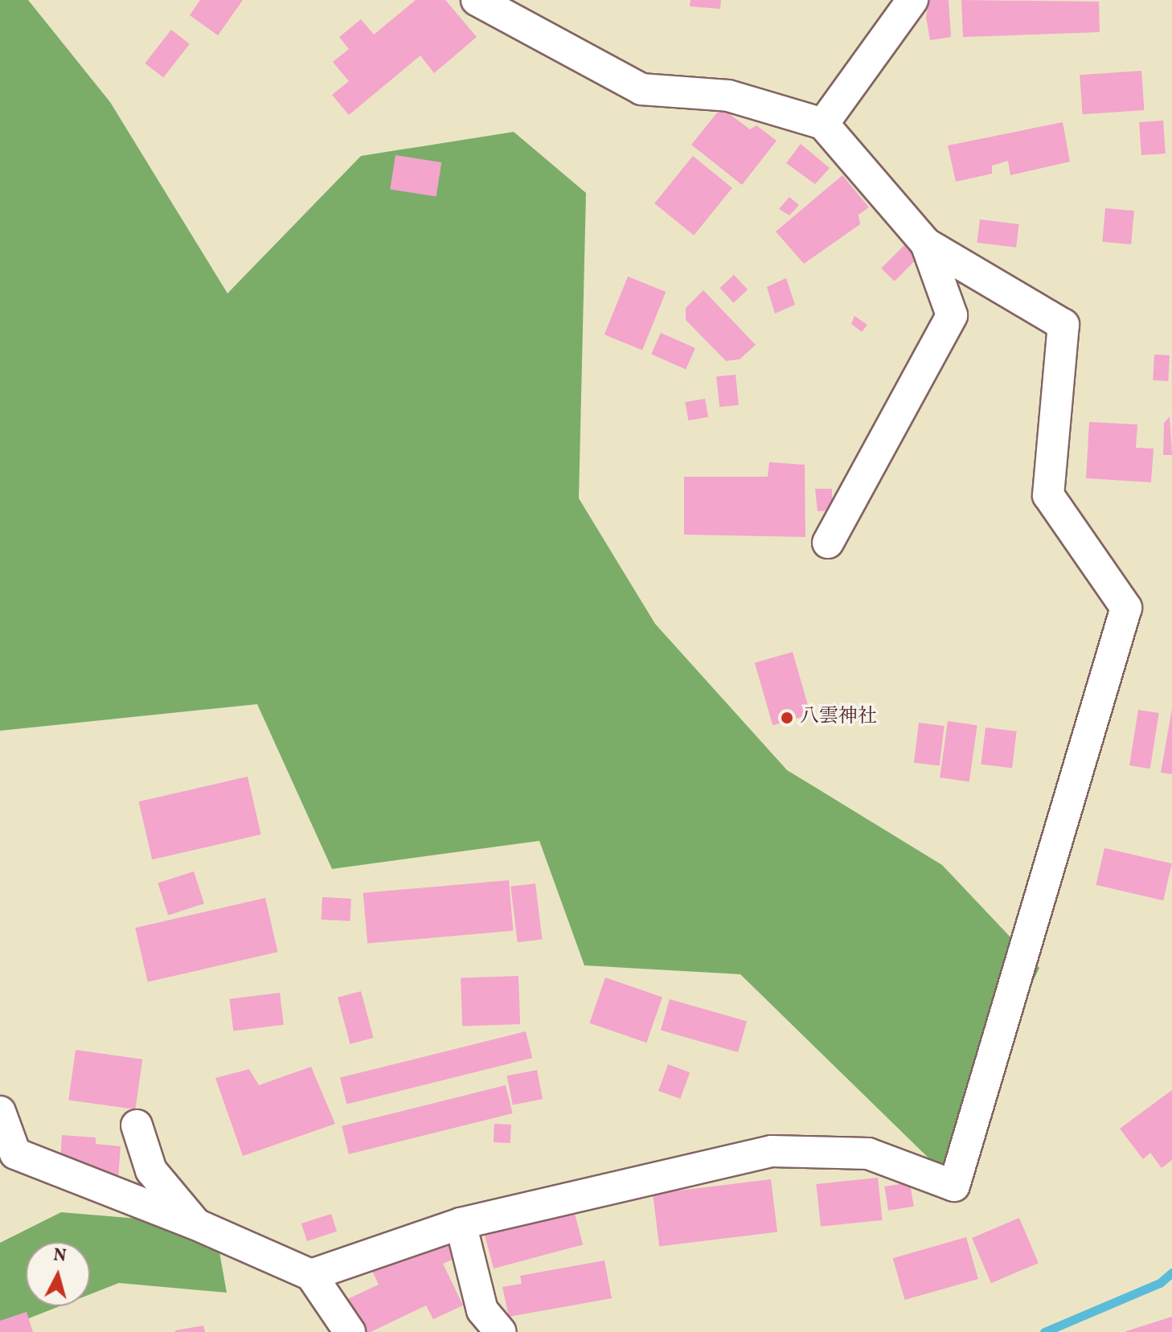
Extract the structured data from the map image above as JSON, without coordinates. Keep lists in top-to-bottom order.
{
  "places": ["八雲神社"],
  "north": "top"
}
